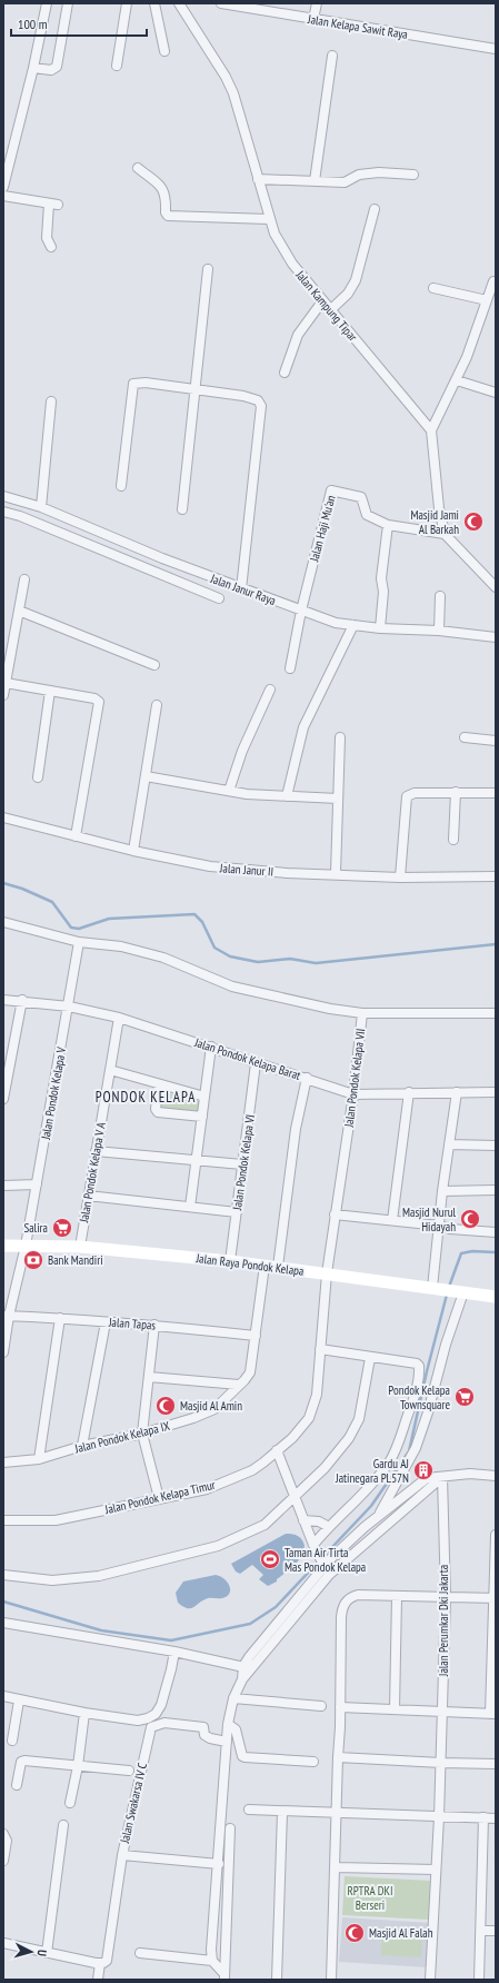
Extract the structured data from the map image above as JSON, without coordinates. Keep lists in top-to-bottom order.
{
  "streets": {
    "street": [
      "Jalan Kelapa Sawit Raya",
      "Jalan Kampung Tipar",
      "Jalan Haji Mu'an",
      "Jalan Janur Raya",
      "Jalan Janur II",
      "Jalan Pondok Kelapa Barat",
      "Jalan Pondok Kelapa VII",
      "Jalan Pondok Kelapa V",
      "Jalan Pondok Kelapa VI",
      "Jalan Pondok Kelapa V A",
      "Jalan Raya Pondok Kelapa",
      "Jalan Tapas",
      "Jalan Pondok Kelapa IX",
      "Jalan Pondok Kelapa Timur",
      "Jalan Perumkar Dki Jakarta",
      "Jalan Swakarsa IV C"
    ]
  },
  "crossings": [
    ["Jalan Haji Mu'an", "Jalan Janur Raya"],
    ["Jalan Pondok Kelapa Barat", "Jalan Pondok Kelapa VII"],
    ["Jalan Pondok Kelapa Barat", "Jalan Pondok Kelapa V"],
    ["Jalan Pondok Kelapa Barat", "Jalan Pondok Kelapa VI"],
    ["Jalan Pondok Kelapa Barat", "Jalan Pondok Kelapa V A"],
    ["Jalan Pondok Kelapa VII", "Jalan Raya Pondok Kelapa"],
    ["Jalan Pondok Kelapa VII", "Jalan Pondok Kelapa Timur"],
    ["Jalan Pondok Kelapa V", "Jalan Raya Pondok Kelapa"],
    ["Jalan Pondok Kelapa V", "Jalan Tapas"],
    ["Jalan Pondok Kelapa VI", "Jalan Raya Pondok Kelapa"],
    ["Jalan Pondok Kelapa V A", "Jalan Raya Pondok Kelapa"],
    ["Jalan Raya Pondok Kelapa", "Jalan Pondok Kelapa IX"],
    ["Jalan Raya Pondok Kelapa", "Jalan Pondok Kelapa Timur"],
    ["Jalan Tapas", "Jalan Pondok Kelapa IX"]
  ],
  "districts": ["PONDOK KELAPA"],
  "parks": ["RPTRA DKI Berseri"],
  "places": {
    "mosque": [
      "Masjid Jami Al Barkah",
      "Masjid Nurul Hidayah",
      "Masjid Al Amin",
      "Masjid Al Falah"
    ],
    "supermarket": ["Salira", "Pondok Kelapa Townsquare"],
    "bank": ["Bank Mandiri"],
    "building": ["Gardu AJ Jatinegara PL57N"],
    "sports": ["Taman Air Tirta Mas Pondok Kelapa"]
  },
  "scale_bar": "100 m",
  "north": "right"
}
